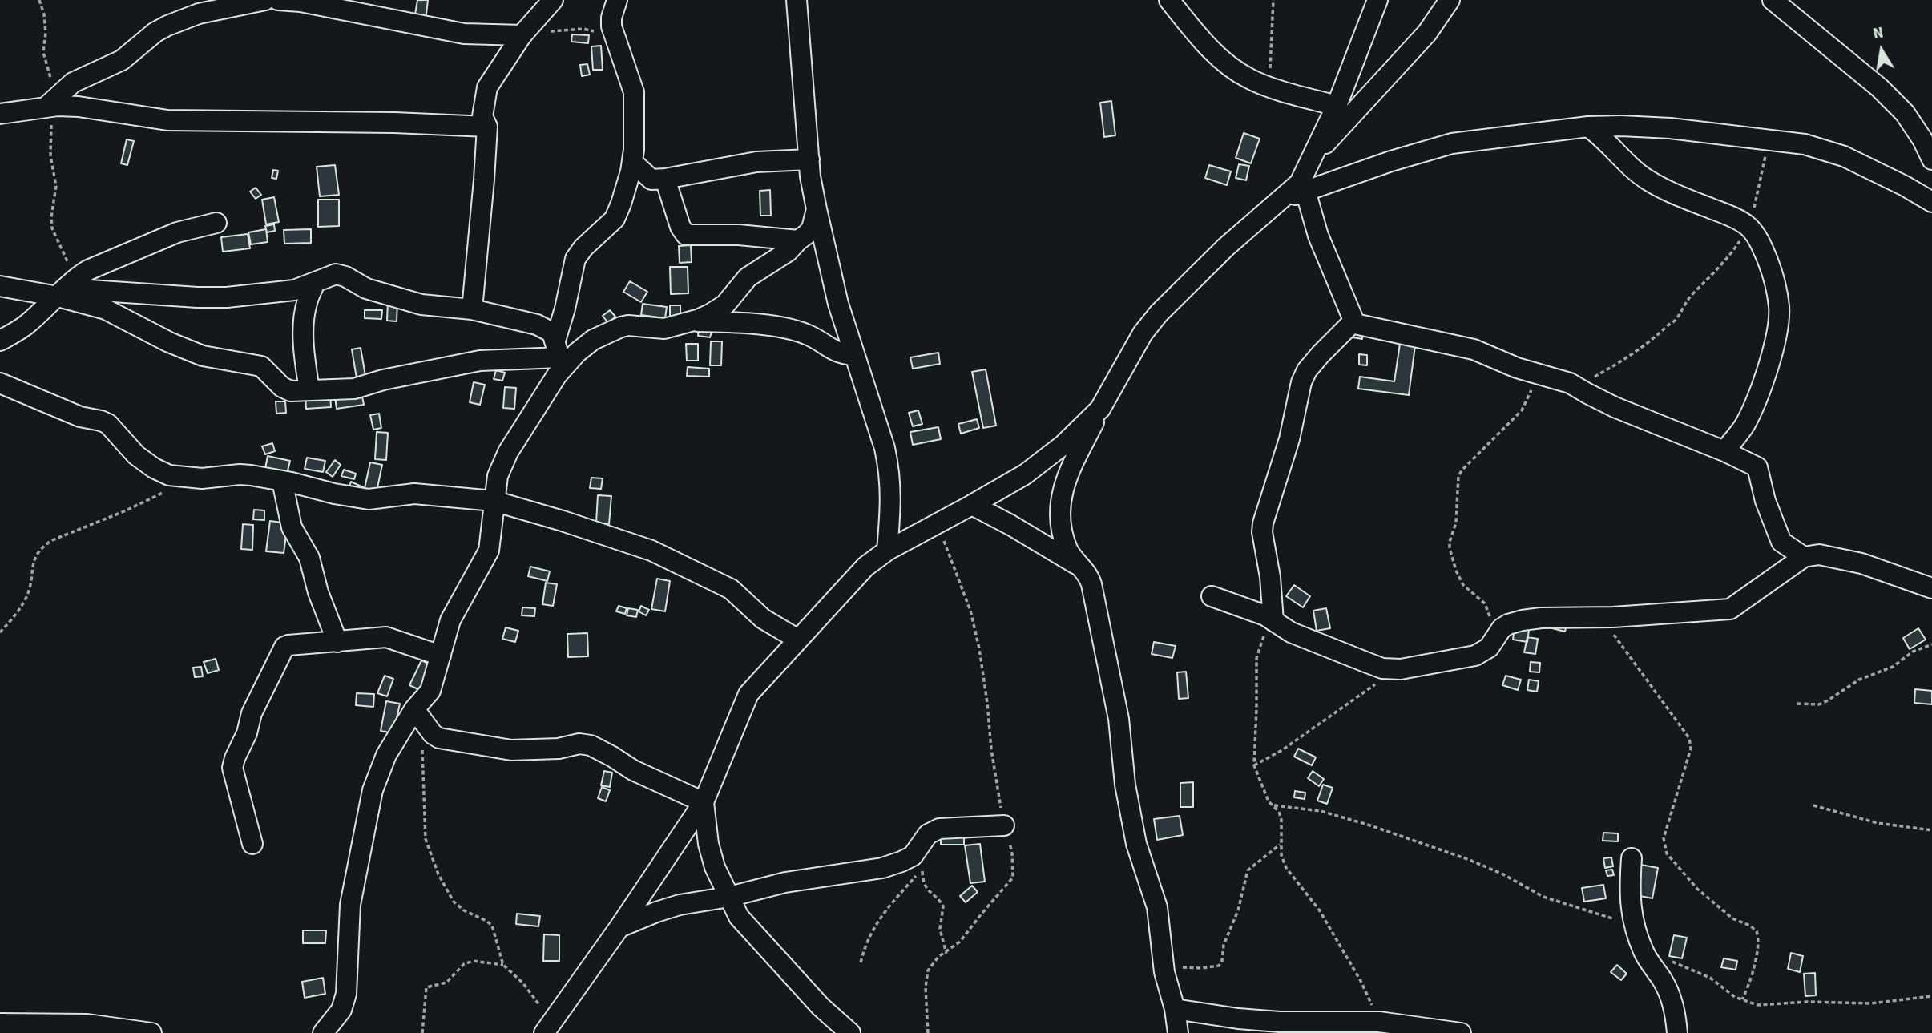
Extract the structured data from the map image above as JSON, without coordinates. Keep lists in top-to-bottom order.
{
  "north": "top"
}
